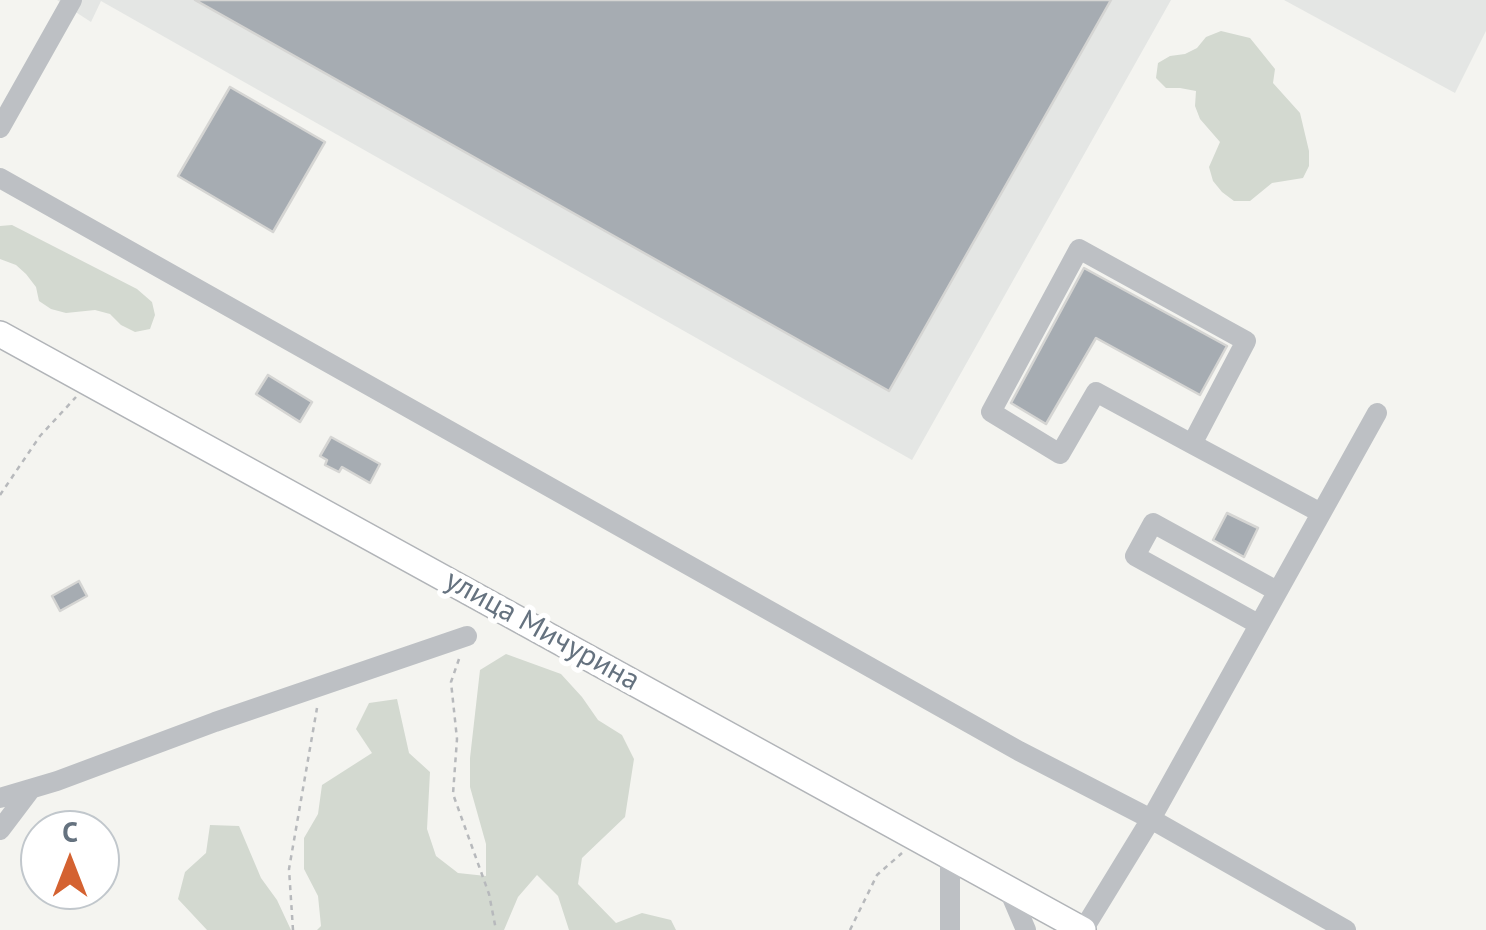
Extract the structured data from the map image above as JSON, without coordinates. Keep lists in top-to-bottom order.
{
  "streets": {
    "main road": ["улица Мичурина"]
  },
  "north": "top"
}
